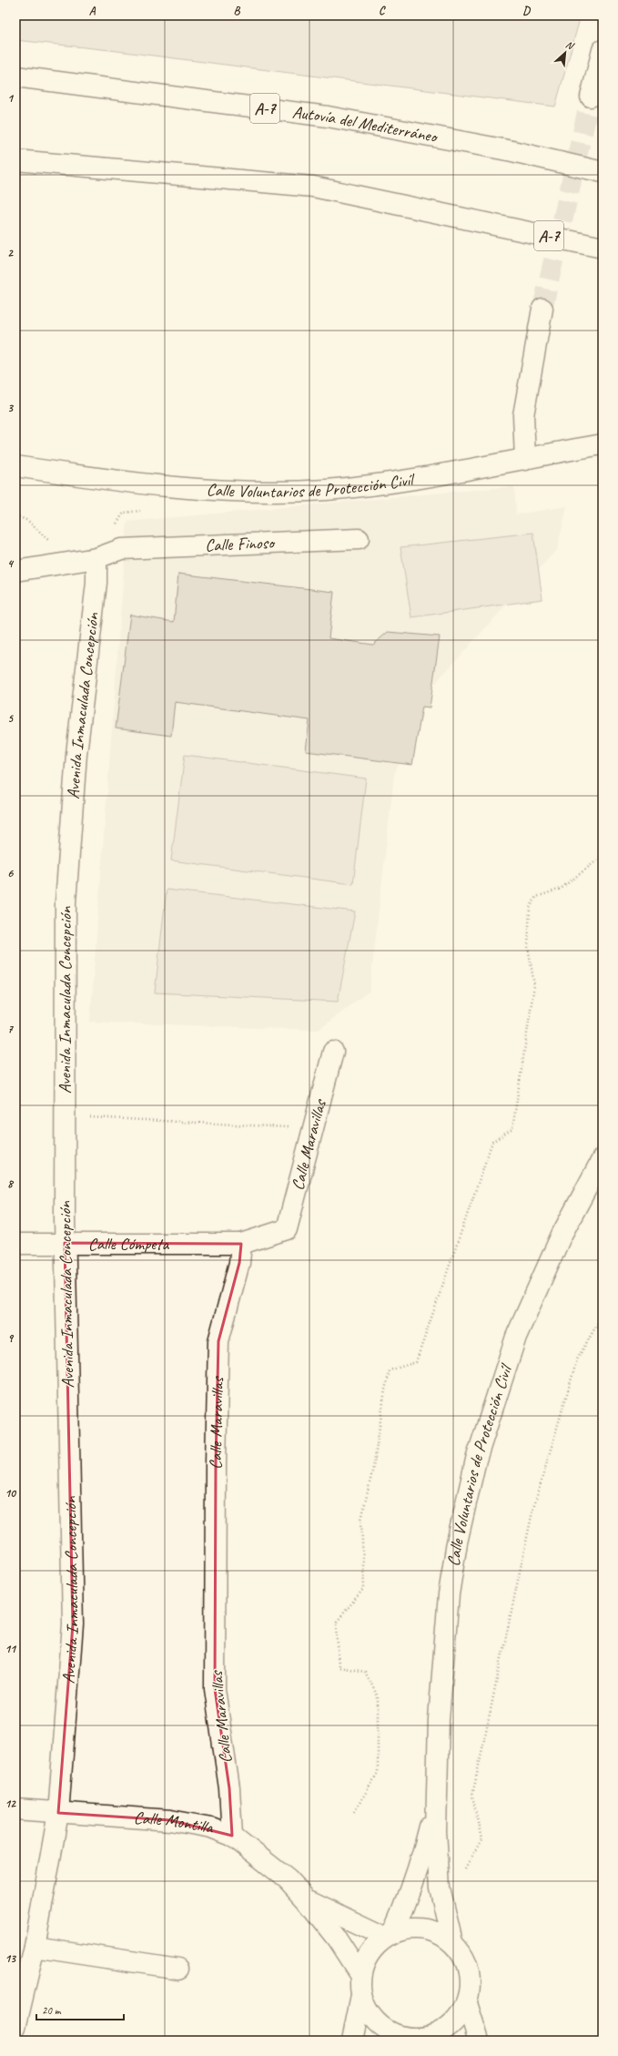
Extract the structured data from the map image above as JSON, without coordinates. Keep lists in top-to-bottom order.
{
  "streets": {
    "main road": [
      "A-7",
      "Autovía del Mediterráneo",
      "Calle Voluntarios de Protección Civíl",
      "Calle Finoso",
      "Avenida Inmaculada Concepción",
      "Calle Maravillas",
      "Calle Cómpeta",
      "Calle Montilla"
    ]
  },
  "crossings": [
    ["Calle Voluntarios de Protección Civíl", "Calle Montilla"],
    ["Calle Finoso", "Avenida Inmaculada Concepción"],
    ["Avenida Inmaculada Concepción", "Calle Cómpeta"],
    ["Avenida Inmaculada Concepción", "Calle Montilla"],
    ["Calle Maravillas", "Calle Cómpeta"],
    ["Calle Maravillas", "Calle Montilla"]
  ],
  "scale_bar": "20 m",
  "north": "top right",
  "grid": {
    "columns": [
      "A",
      "B",
      "C",
      "D"
    ],
    "rows": [
      "1",
      "2",
      "3",
      "4",
      "5",
      "6",
      "7",
      "8",
      "9",
      "10",
      "11",
      "12",
      "13"
    ]
  }
}
